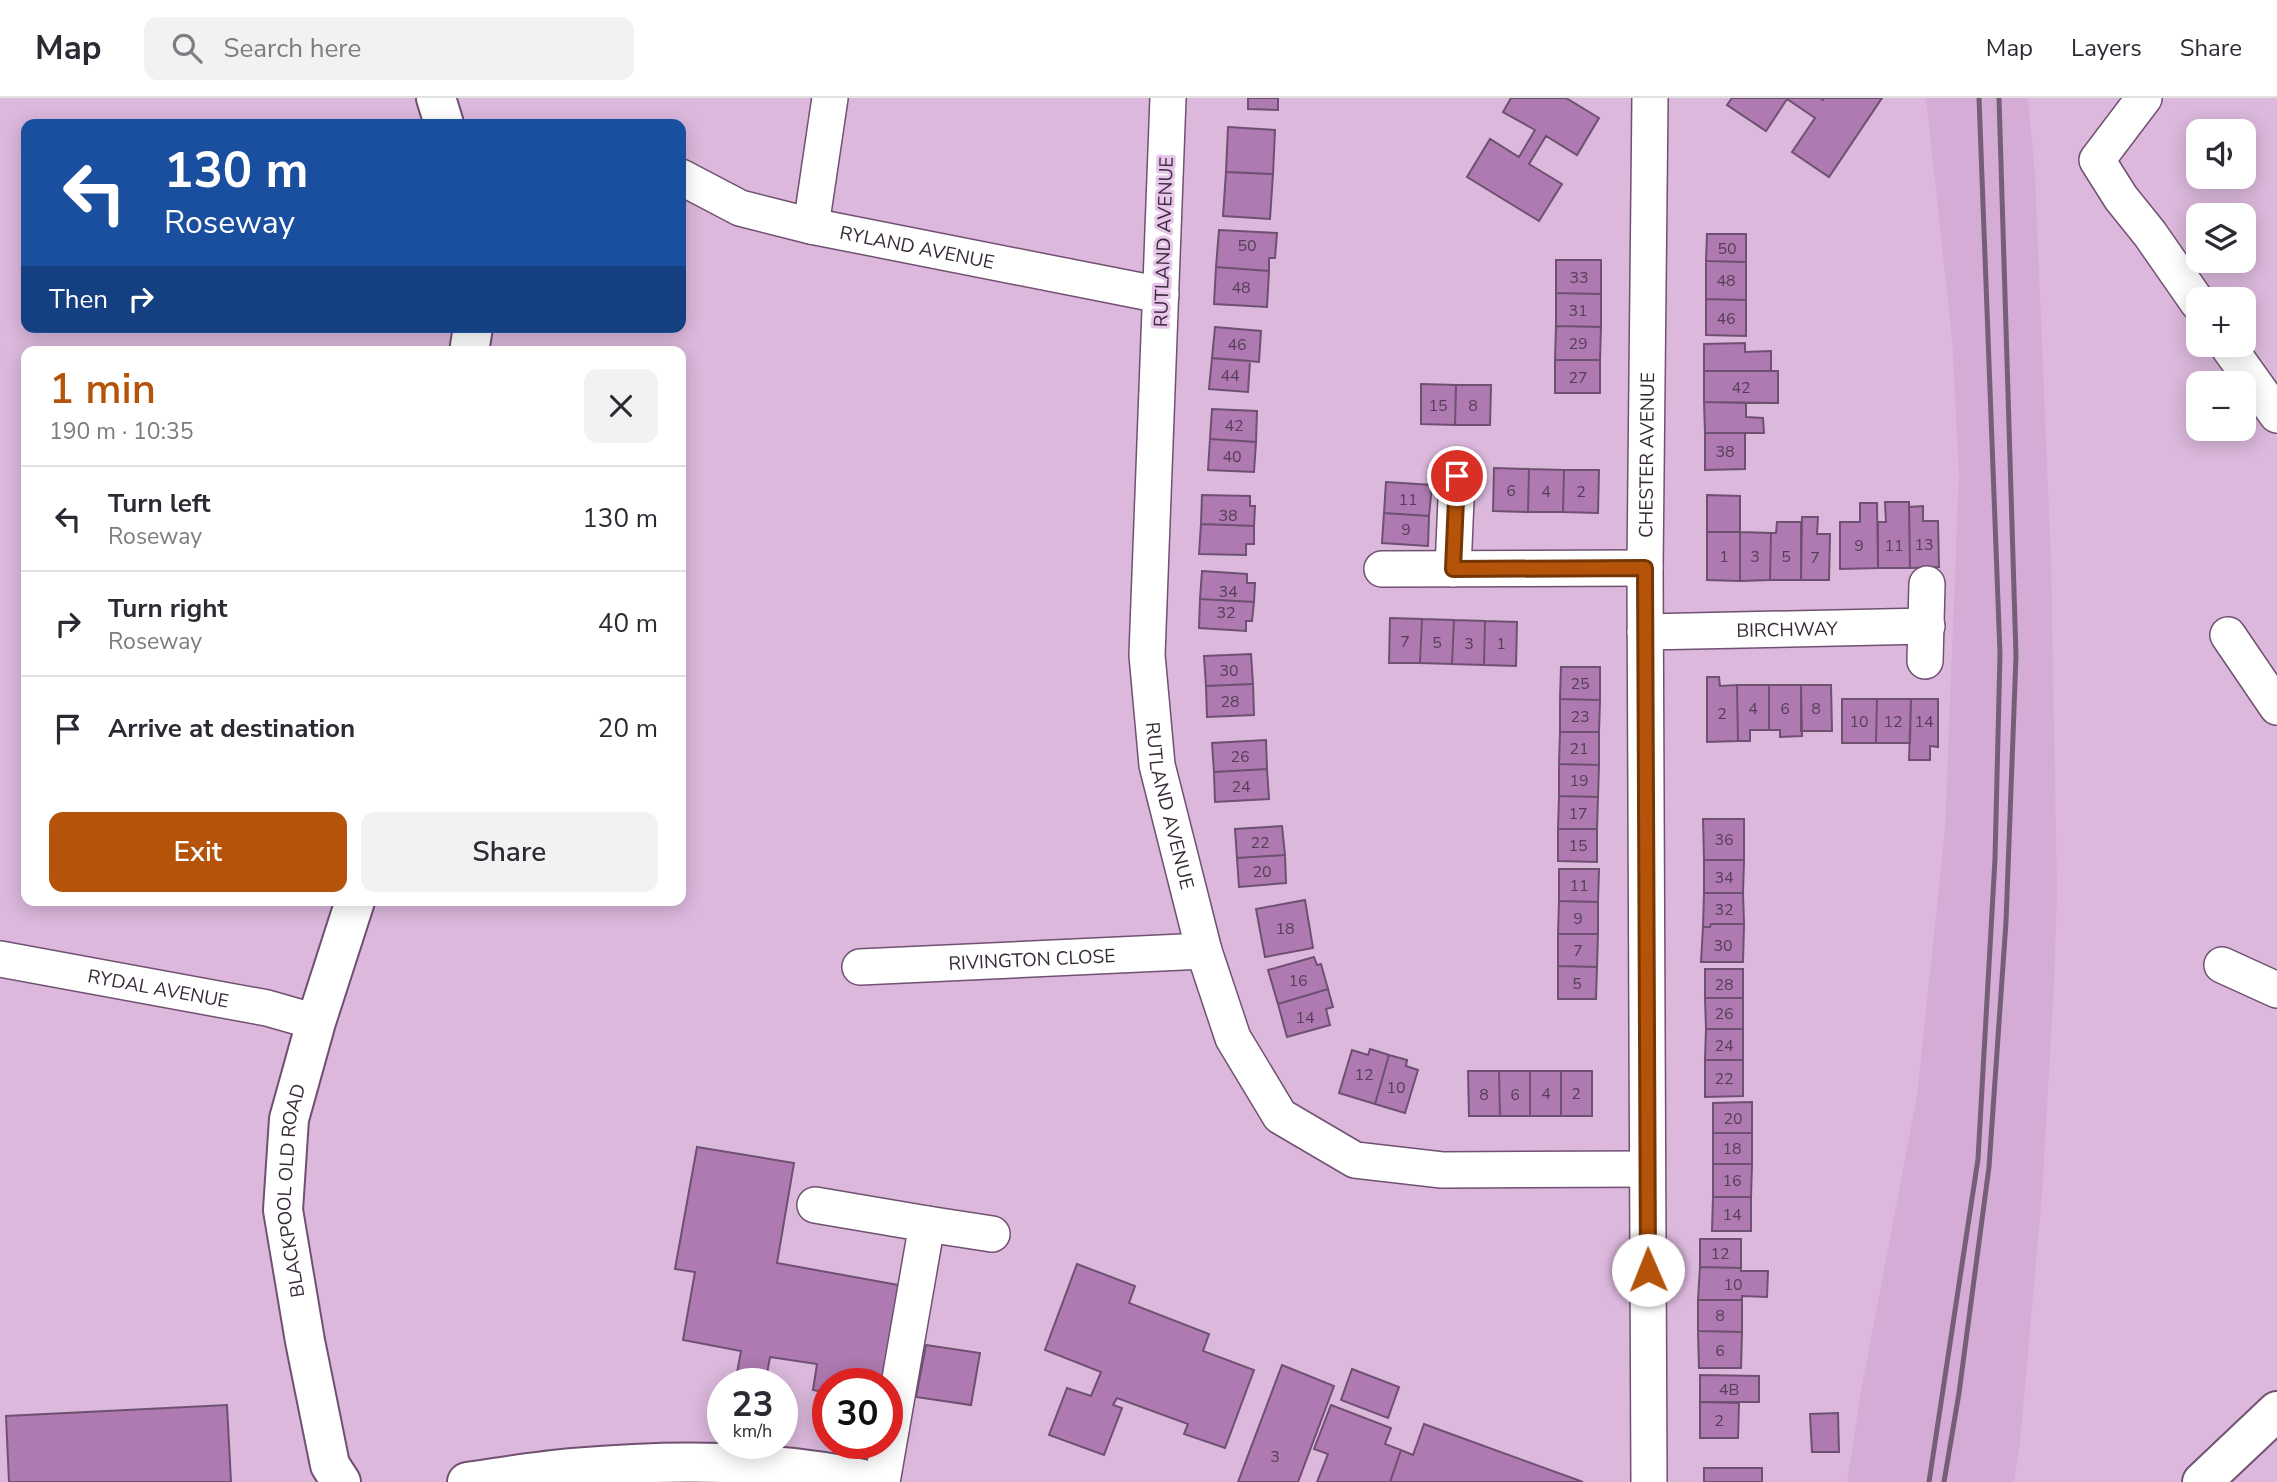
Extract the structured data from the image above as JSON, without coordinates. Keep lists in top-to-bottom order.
{
  "streets": {
    "street": [
      "RUTLAND AVENUE",
      "RYLAND AVENUE",
      "CHESTER AVENUE",
      "BIRCHWAY",
      "RIVINGTON CLOSE",
      "RYDAL AVENUE",
      "BLACKPOOL OLD ROAD"
    ]
  },
  "crossings": [
    ["RUTLAND AVENUE", "RYLAND AVENUE"],
    ["RUTLAND AVENUE", "CHESTER AVENUE"],
    ["RUTLAND AVENUE", "RIVINGTON CLOSE"],
    ["CHESTER AVENUE", "BIRCHWAY"],
    ["RYDAL AVENUE", "BLACKPOOL OLD ROAD"]
  ],
  "house_numbers": [
    "50",
    "50",
    "33",
    "48",
    "48",
    "31",
    "46",
    "29",
    "46",
    "44",
    "27",
    "42",
    "15",
    "8",
    "42",
    "38",
    "40",
    "6",
    "4",
    "2",
    "11",
    "38",
    "9",
    "13",
    "9",
    "11",
    "1",
    "3",
    "5",
    "7",
    "34",
    "32",
    "7",
    "5",
    "3",
    "1",
    "30",
    "25",
    "28",
    "4",
    "6",
    "8",
    "2",
    "23",
    "10",
    "12",
    "14",
    "21",
    "26",
    "19",
    "24",
    "17",
    "36",
    "22",
    "15",
    "20",
    "34",
    "11",
    "32",
    "9",
    "18",
    "30",
    "7",
    "16",
    "5",
    "28",
    "26",
    "14",
    "24",
    "12",
    "22",
    "10",
    "4",
    "2",
    "8",
    "6",
    "20",
    "18",
    "16",
    "14",
    "12",
    "10",
    "8",
    "6",
    "4B",
    "2",
    "3"
  ],
  "page": {
    "header": "Map",
    "search": "Search here",
    "nav": ["Map", "Layers", "Share"],
    "map_buttons": ["+", "−"],
    "turn": ["130 m", "Roseway"],
    "then": "Then",
    "heading": ["1 min", "190 m · 10:35"],
    "list": [
      {
        "name": "Turn left",
        "note": "Roseway",
        "value": "130 m"
      },
      {
        "name": "Turn right",
        "note": "Roseway",
        "value": "40 m"
      },
      {
        "name": "Arrive at destination",
        "value": "20 m"
      }
    ],
    "buttons": ["Exit", "Share"],
    "speed": "23 km/h",
    "limit": "30"
  }
}
